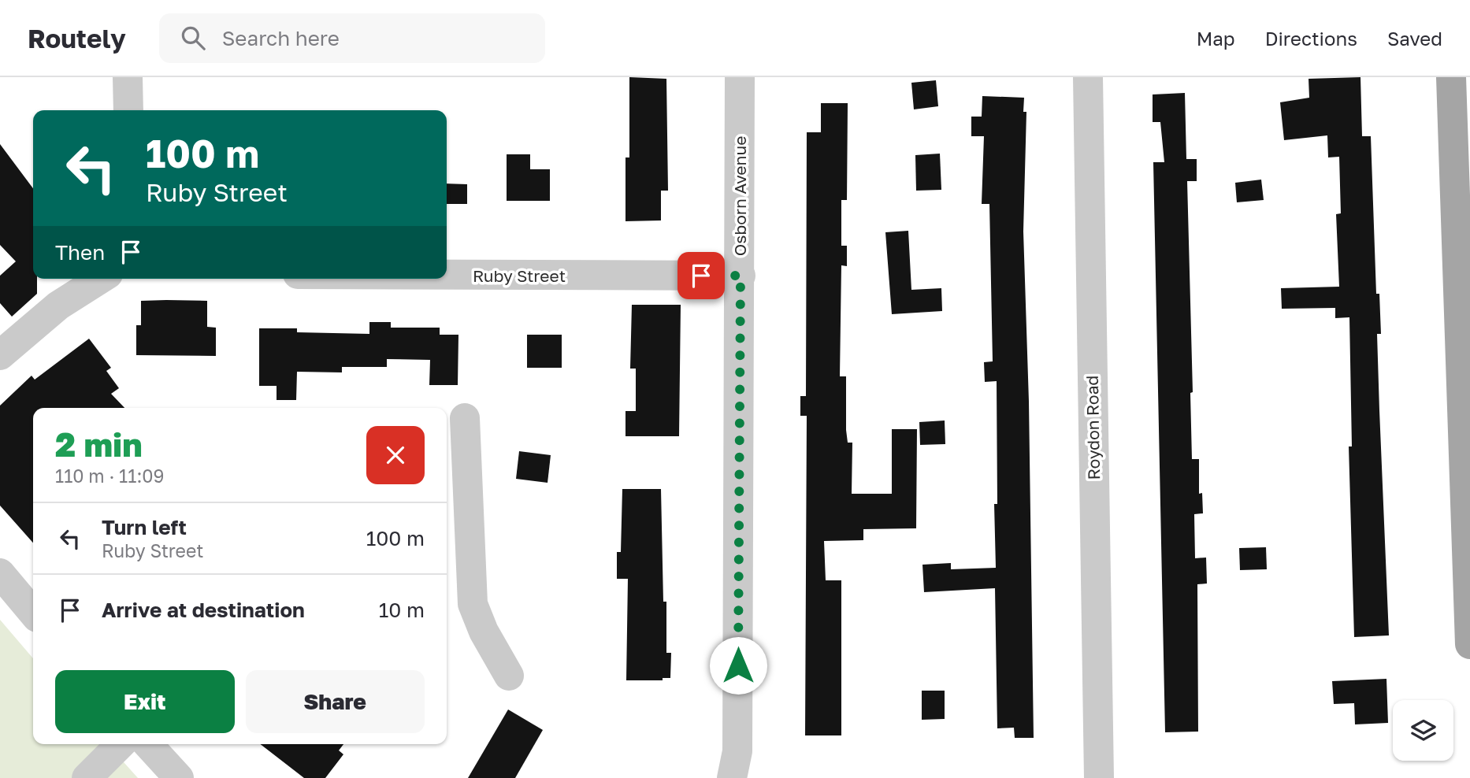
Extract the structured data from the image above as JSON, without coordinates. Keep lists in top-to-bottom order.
{
  "streets": {
    "street": ["Osborn Avenue", "Ruby Street", "Roydon Road"]
  },
  "crossings": [
    ["Osborn Avenue", "Ruby Street"]
  ],
  "page": {
    "header": "Routely",
    "search": "Search here",
    "nav": ["Map", "Directions", "Saved"],
    "turn": ["100 m", "Ruby Street"],
    "then": "Then",
    "heading": ["2 min", "110 m · 11:09"],
    "list": [
      {
        "name": "Turn left",
        "note": "Ruby Street",
        "value": "100 m"
      },
      {
        "name": "Arrive at destination",
        "value": "10 m"
      }
    ],
    "buttons": ["Exit", "Share"]
  }
}
